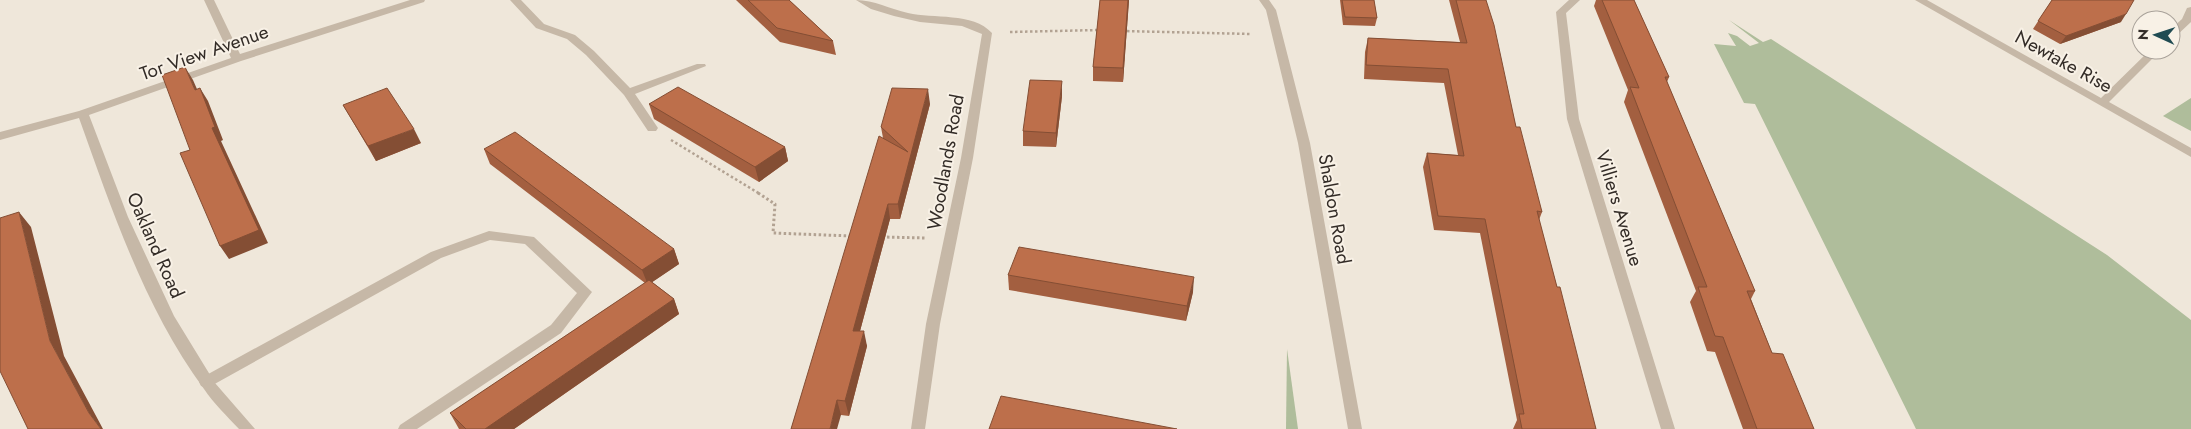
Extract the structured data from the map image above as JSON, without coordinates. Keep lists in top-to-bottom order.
{
  "streets": {
    "street": [
      "Tor View Avenue",
      "Newtake Rise",
      "Woodlands Road",
      "Villiers Avenue",
      "Shaldon Road",
      "Oakland Road"
    ]
  },
  "crossings": [
    ["Tor View Avenue", "Oakland Road"]
  ],
  "north": "left"
}
